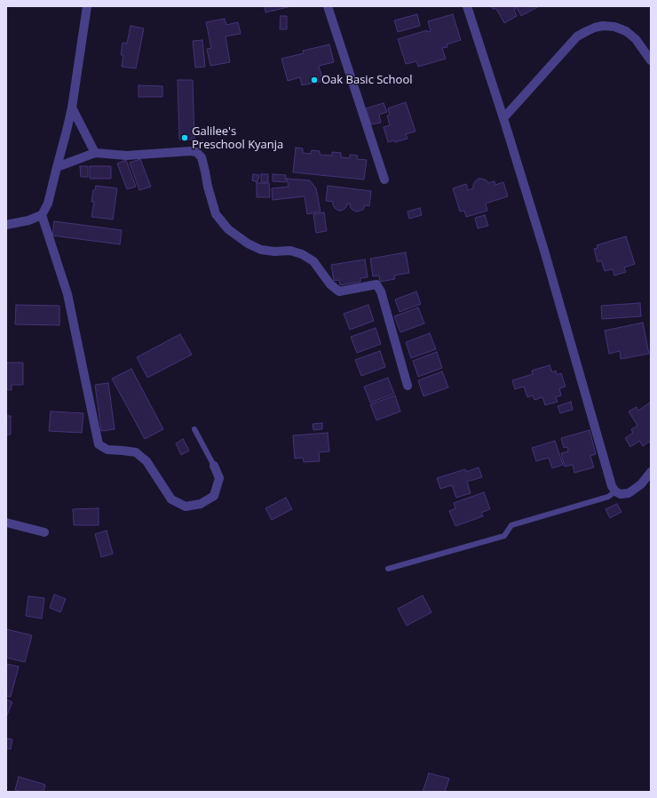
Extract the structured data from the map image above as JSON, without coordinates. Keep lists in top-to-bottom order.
{
  "places": ["Oak Basic School", "Galilee's Preschool Kyanja"]
}
